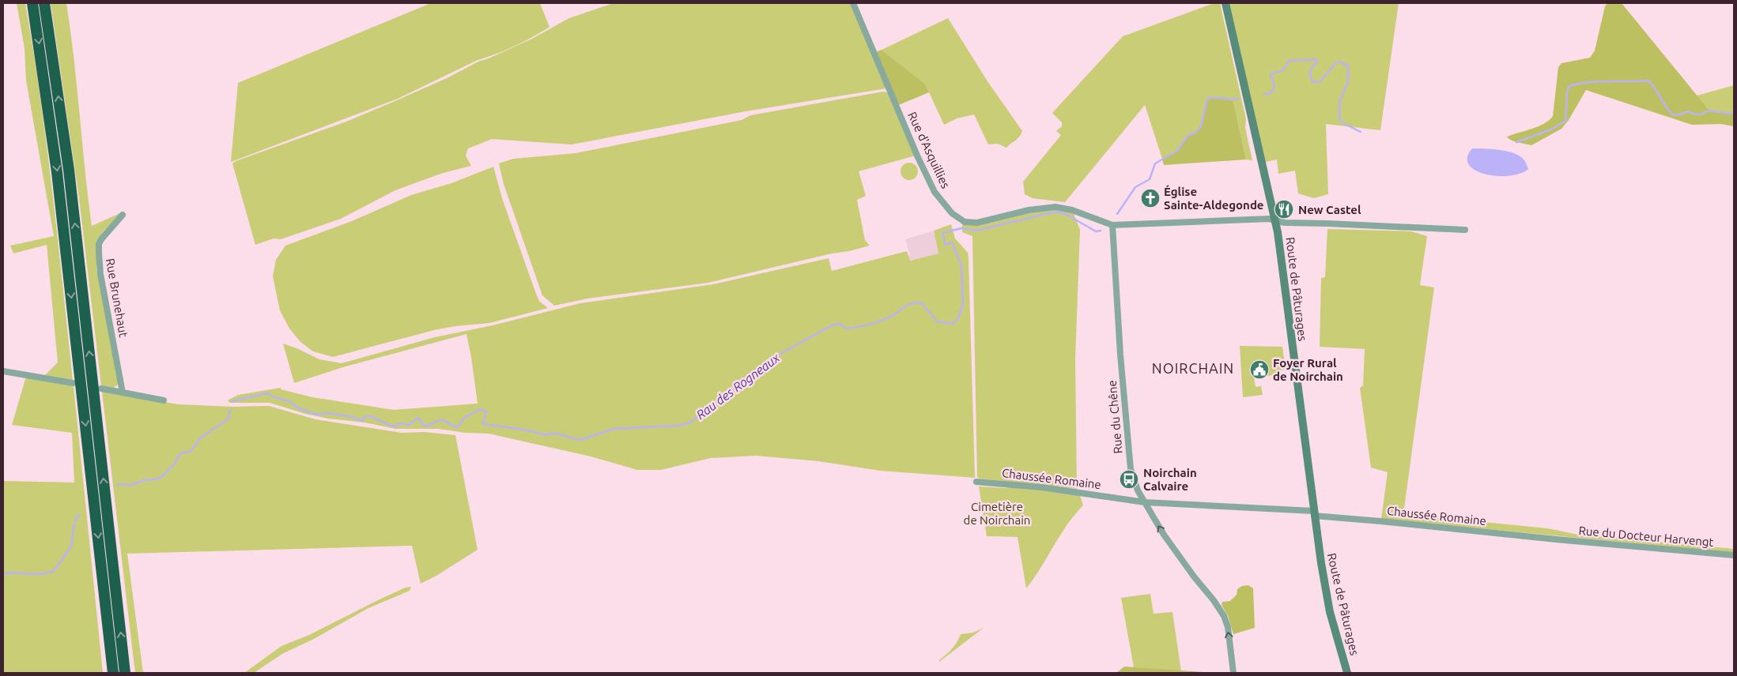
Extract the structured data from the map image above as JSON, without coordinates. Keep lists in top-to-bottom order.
{
  "streets": {
    "main road": ["Route de Pâturages"],
    "street": [
      "Rue d'Asquillies",
      "Rue Brunehaut",
      "Rue du Chêne",
      "Chaussée Romaine",
      "Rue du Docteur Harvengt"
    ]
  },
  "crossings": [
    ["Rue d'Asquillies", "Rue du Chêne"],
    ["Route de Pâturages", "Chaussée Romaine"],
    ["Rue du Chêne", "Chaussée Romaine"],
    ["Chaussée Romaine", "Rue du Docteur Harvengt"]
  ],
  "one_way": ["Rue du Chêne"],
  "districts": ["NOIRCHAIN"],
  "water": ["Rau des Rogneaux"],
  "parks": ["Cimetière de Noirchain"],
  "places": {
    "church": ["Église Sainte-Aldegonde"],
    "restaurant": ["New Castel"],
    "public building": ["Foyer Rural de Noirchain"],
    "bus stop": ["Noirchain Calvaire"]
  }
}
